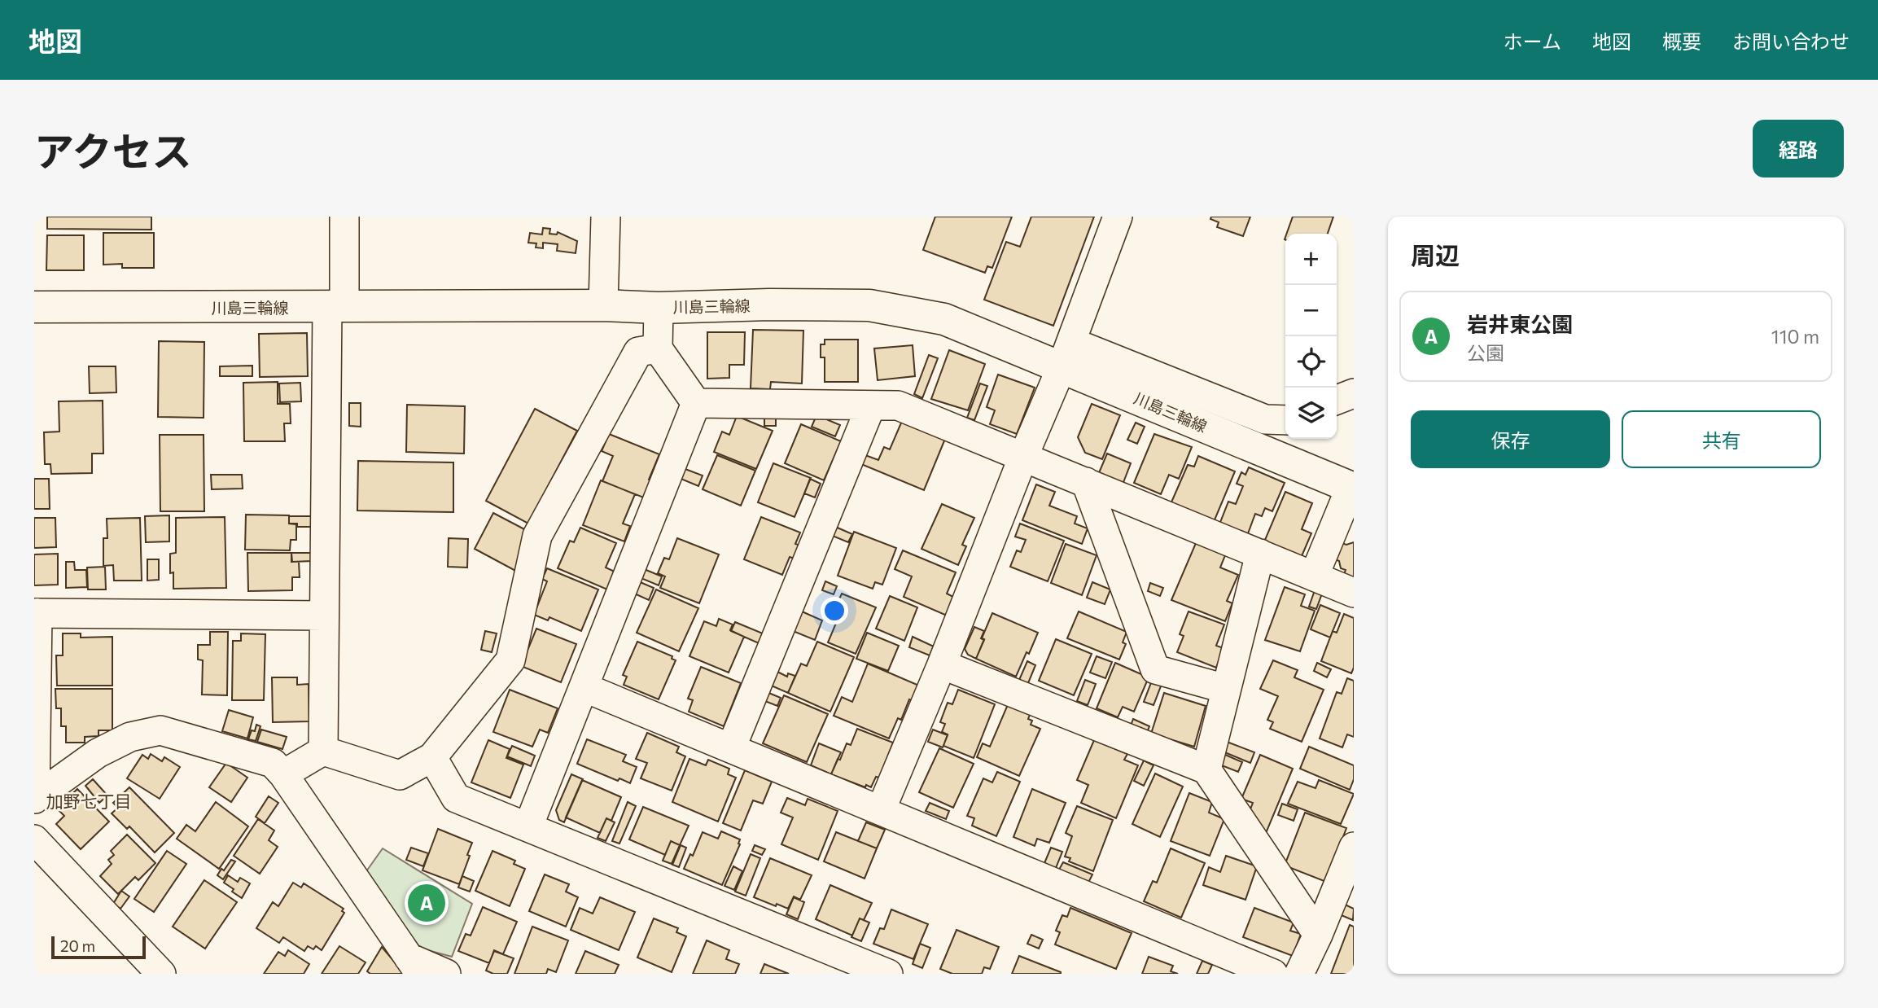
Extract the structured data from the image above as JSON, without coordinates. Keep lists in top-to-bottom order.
{
  "streets": {
    "main road": ["川島三輪線"]
  },
  "districts": ["加野七丁目"],
  "scale_bar": "20 m",
  "page": {
    "header": "地図",
    "nav": [
      "ホーム",
      "地図",
      "概要",
      "お問い合わせ"
    ],
    "title": "アクセス",
    "buttons": [
      "経路",
      ["保存", "共有"]
    ],
    "heading": "周辺",
    "map_buttons": ["+", "−"],
    "list": [
      {
        "mark": "A",
        "name": "岩井東公園",
        "note": "公園",
        "value": "110 m"
      }
    ],
    "pins": "A",
    "scale": "20 m"
  }
}
